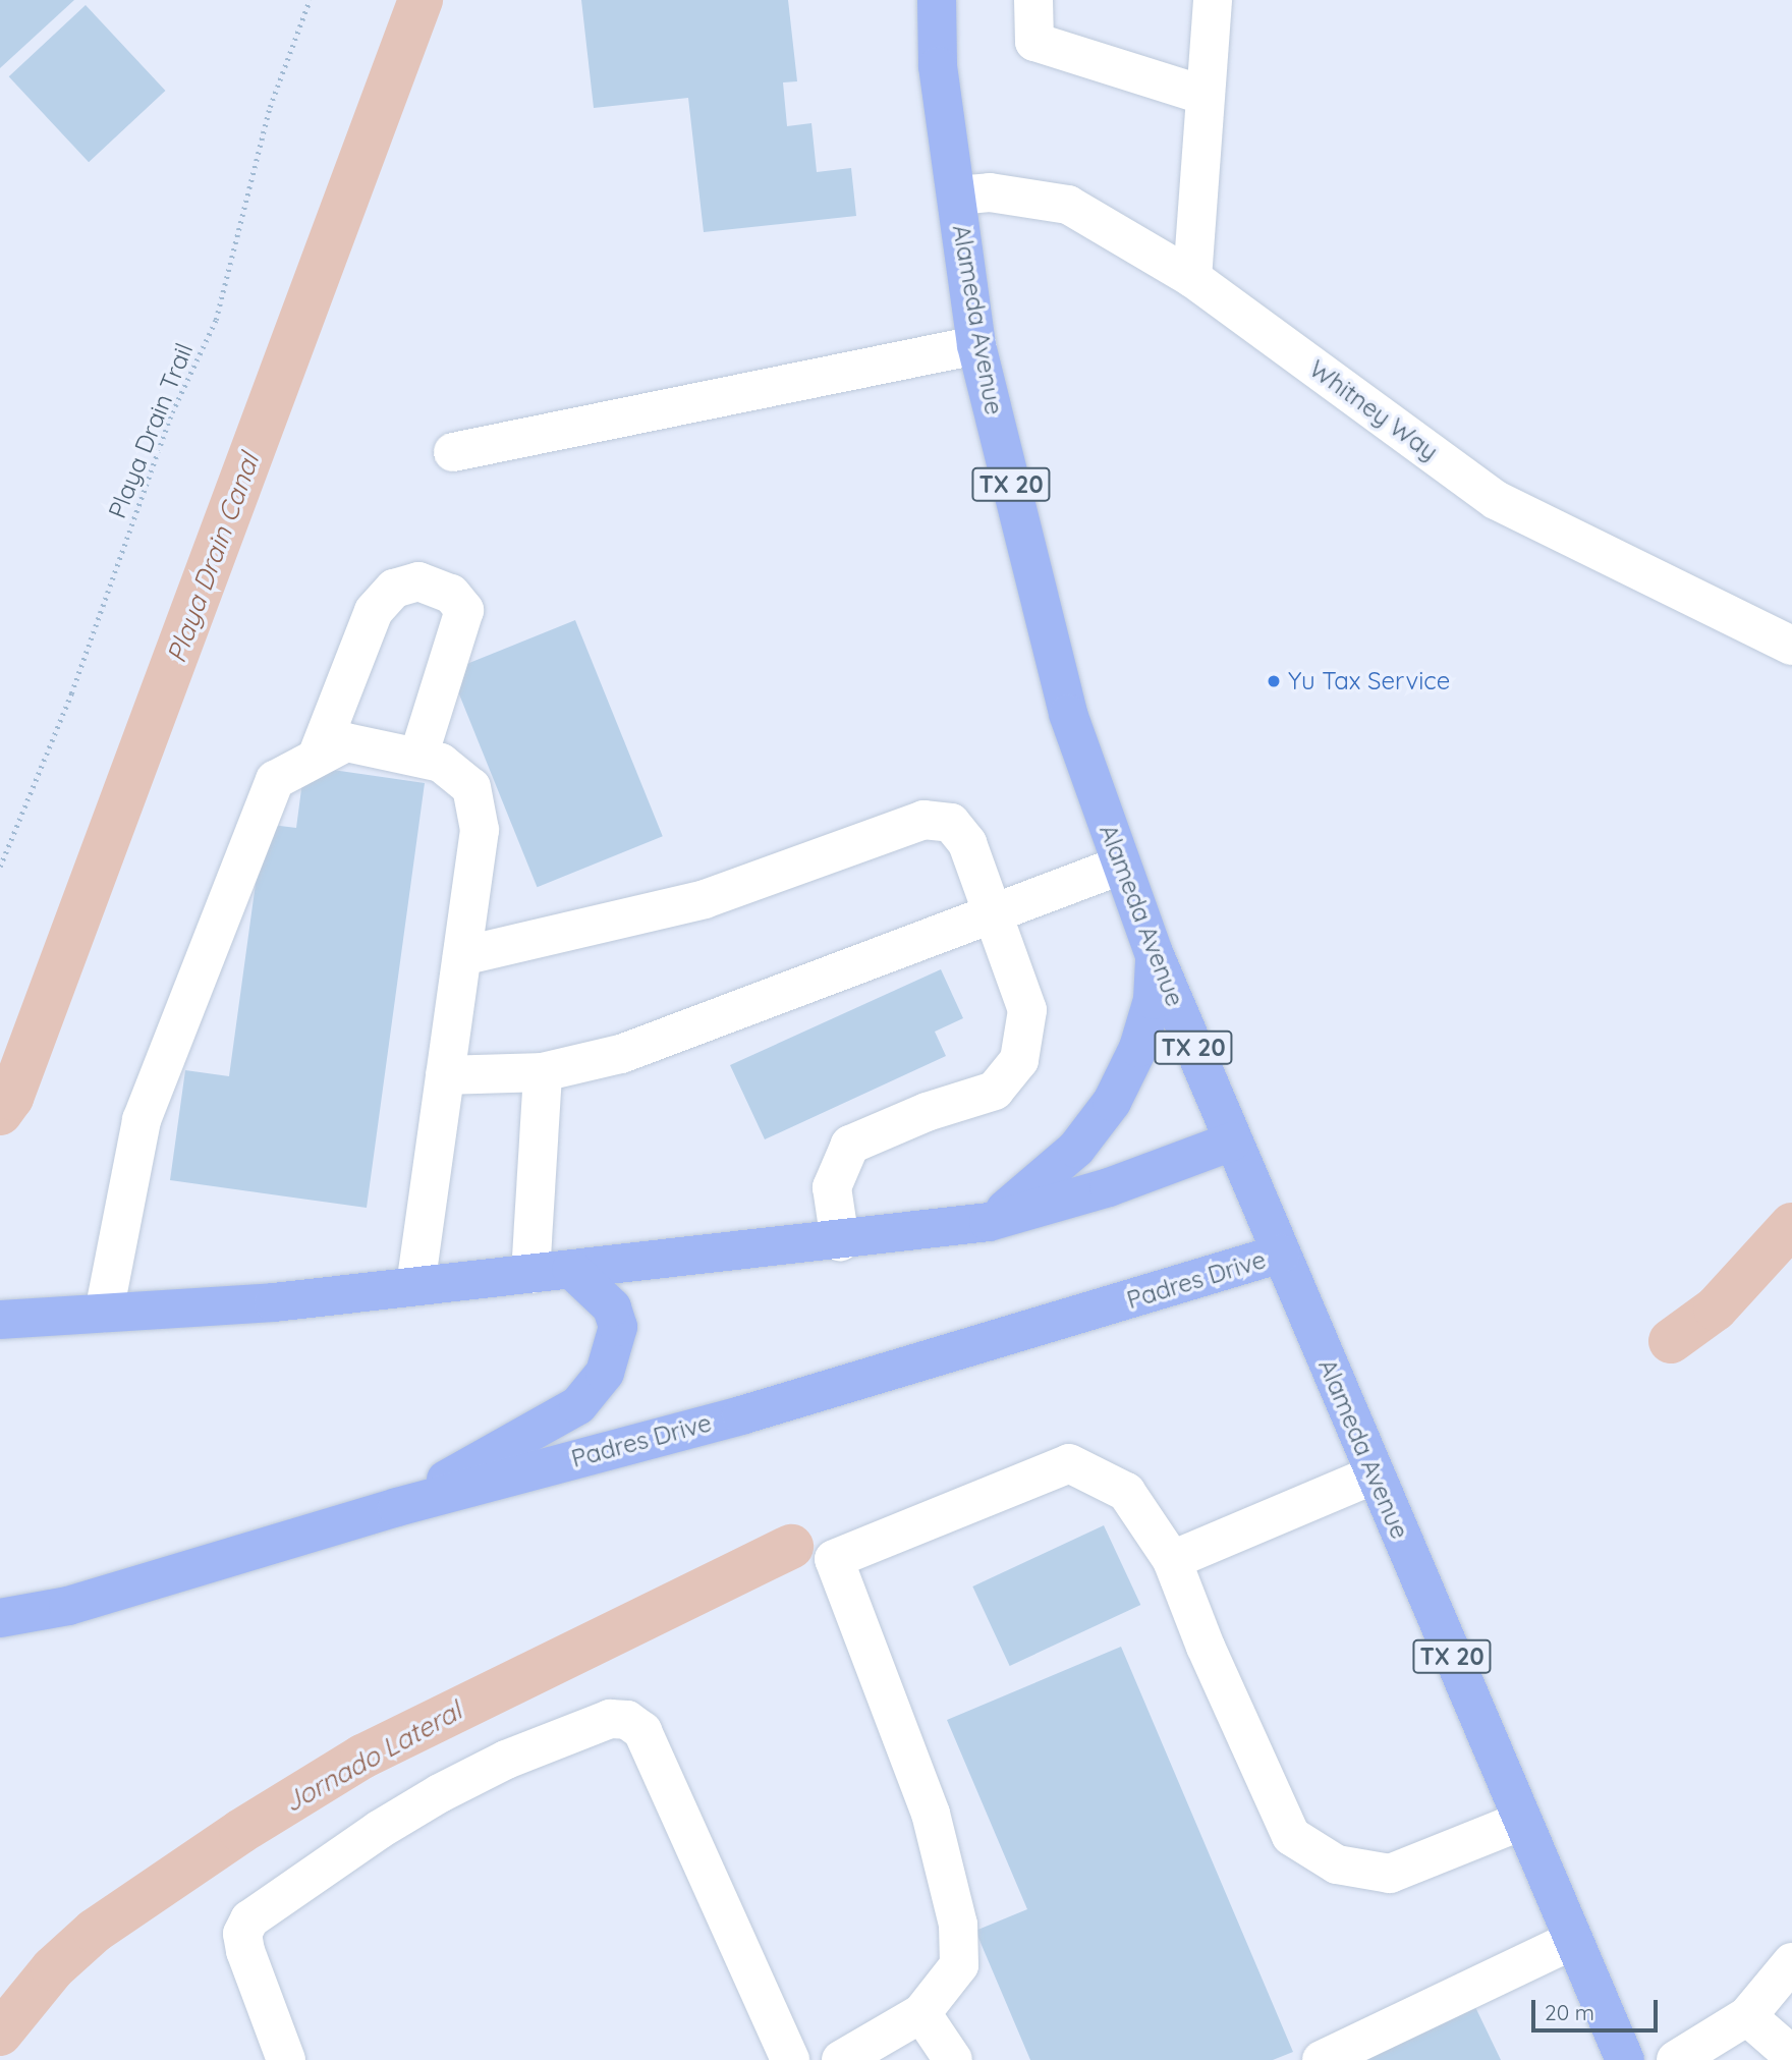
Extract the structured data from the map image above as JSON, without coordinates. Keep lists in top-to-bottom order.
{
  "streets": {
    "main road": ["Alameda Avenue", "TX 20", "Padres Drive"],
    "street": ["Whitney Way"],
    "path": ["Playa Drain Trail"]
  },
  "crossings": [
    ["Alameda Avenue", "Whitney Way"],
    ["Alameda Avenue", "Padres Drive"]
  ],
  "water": ["Playa Drain Canal", "Jornado Lateral"],
  "places": ["Yu Tax Service"],
  "scale_bar": "20 m"
}
